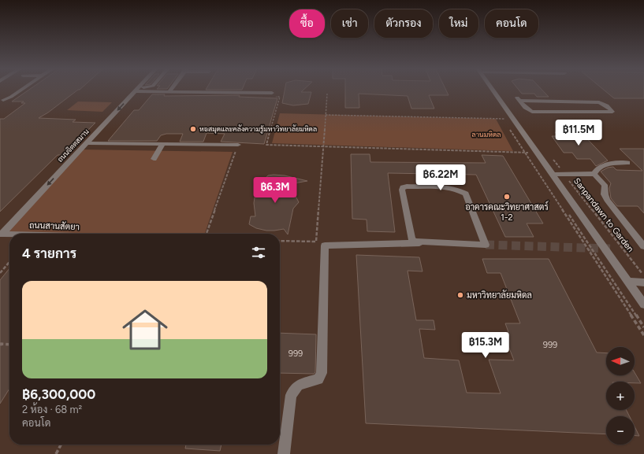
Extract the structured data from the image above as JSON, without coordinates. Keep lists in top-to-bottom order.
{
  "streets": {
    "lane": ["ถนนจิตตสมาน", "ถนนสานสัตยา"],
    "path": ["Sanpandawn to Garden"]
  },
  "crossings": [
    ["ถนนจิตตสมาน", "ถนนสานสัตยา"]
  ],
  "one_way": ["ถนนจิตตสมาน"],
  "parks": ["ลานมหิดล"],
  "places": ["หอสมุดและคลังความรู้มหาวิทยาลัยมหิดล", "อาคารคณะวิทยาศาสตร์ 1-2", "มหาวิทยาลัยมหิดล"],
  "house_numbers": ["999", "999"],
  "north": "left",
  "page": {
    "chip": [
      "ซื้อ",
      "เช่า",
      "ตัวกรอง",
      "ใหม่",
      "คอนโด"
    ],
    "price": [
      "฿11.5M",
      "฿6.22M",
      "฿6.3M",
      "฿15.3M"
    ],
    "heading": "4 รายการ",
    "list": [
      {
        "name": "฿6,300,000",
        "note": "2 ห้อง · 68 m² · คอนโด"
      }
    ],
    "map_buttons": ["+", "−"]
  }
}
